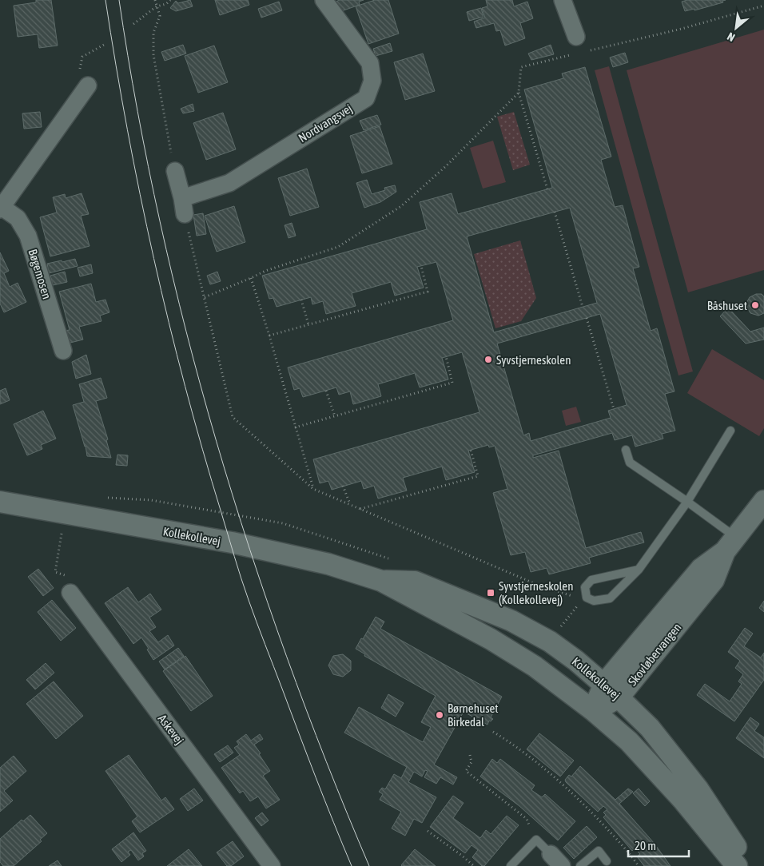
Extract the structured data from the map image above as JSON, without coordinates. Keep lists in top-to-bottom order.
{
  "streets": {
    "street": [
      "Nordvangsvej",
      "Bøgemosen",
      "Kollekollevej",
      "Skovløbervangen",
      "Askevej"
    ]
  },
  "crossings": [
    ["Kollekollevej", "Skovløbervangen"]
  ],
  "places": {
    "other": ["Båshuset", "Syvstjerneskolen", "Børnehuset Birkedal"],
    "transit": ["Syvstjerneskolen (Kollekollevej)"]
  },
  "scale_bar": "20 m",
  "north": "bottom left"
}
